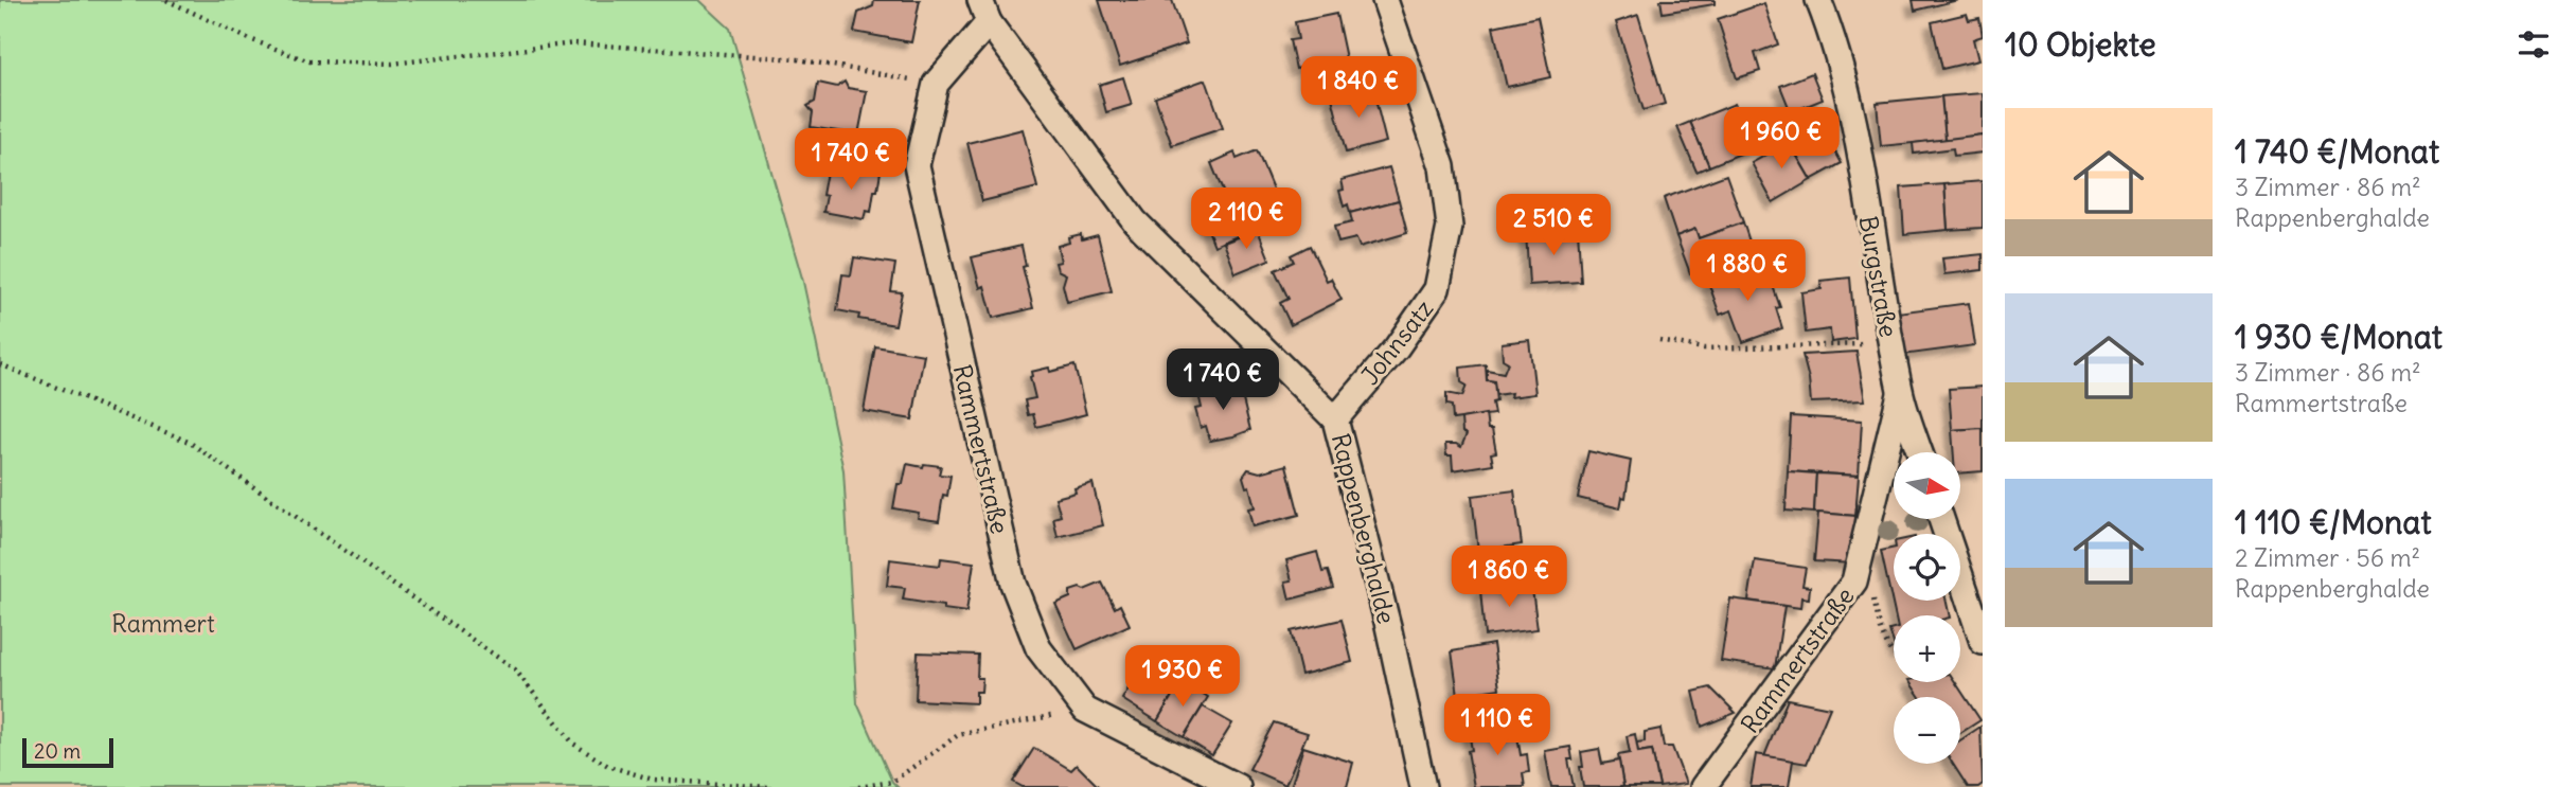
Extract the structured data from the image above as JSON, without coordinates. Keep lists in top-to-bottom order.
{
  "streets": {
    "street": [
      "Burgstraße",
      "Johnsatz",
      "Rammertstraße",
      "Rappenberghalde"
    ]
  },
  "crossings": [
    ["Burgstraße", "Rammertstraße"],
    ["Johnsatz", "Rappenberghalde"],
    ["Rammertstraße", "Rappenberghalde"]
  ],
  "parks": ["Rammert"],
  "scale_bar": "20 m",
  "north": "right",
  "page": {
    "heading": "10 Objekte",
    "price": [
      "1 840 €",
      "1 960 €",
      "1 740 €",
      "2 110 €",
      "2 510 €",
      "1 880 €",
      "1 740 €",
      "1 860 €",
      "1 930 €",
      "1 110 €"
    ],
    "list": [
      {
        "name": "1 740 €/Monat",
        "note": "3 Zimmer · 86 m² · Rappenberghalde"
      },
      {
        "name": "1 930 €/Monat",
        "note": "3 Zimmer · 86 m² · Rammertstraße"
      },
      {
        "name": "1 110 €/Monat",
        "note": "2 Zimmer · 56 m² · Rappenberghalde"
      }
    ],
    "map_buttons": ["+", "−"],
    "scale": "20 m"
  }
}
